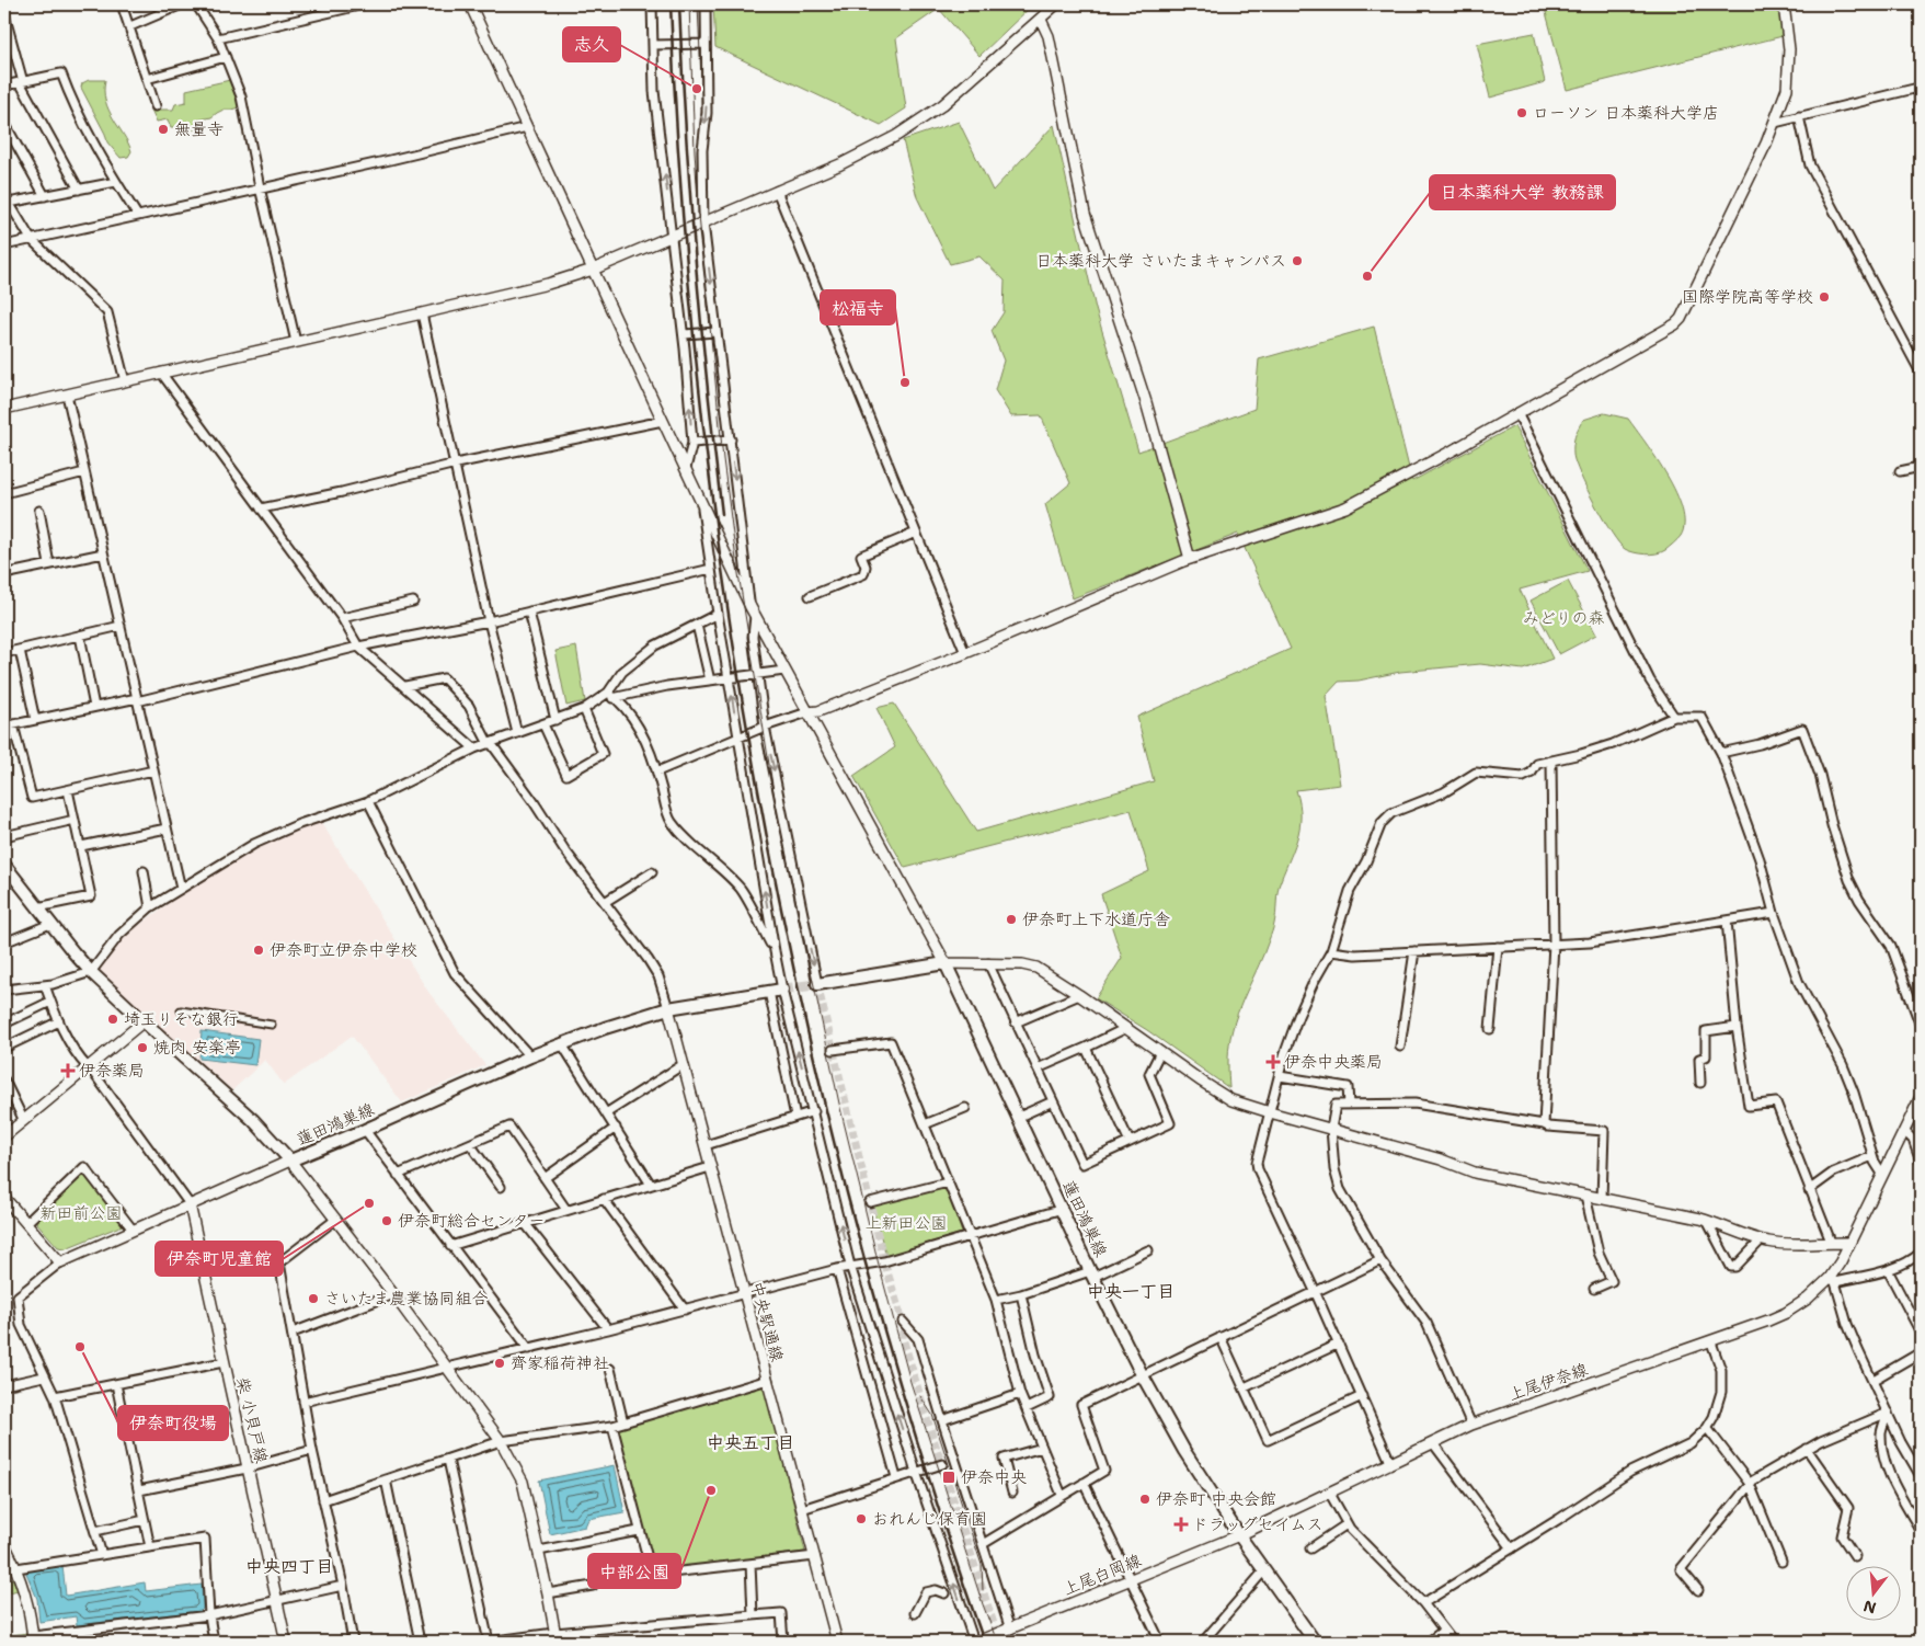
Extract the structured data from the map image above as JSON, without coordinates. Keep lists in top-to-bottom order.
{
  "streets": {
    "main road": ["蓮田鴻巣線"],
    "street": [
      "中央駅通線",
      "上尾伊奈線",
      "柴 小貝戸線",
      "上尾白岡線"
    ]
  },
  "crossings": [
    ["蓮田鴻巣線", "中央駅通線"],
    ["蓮田鴻巣線", "上尾伊奈線"],
    ["蓮田鴻巣線", "上尾白岡線"],
    ["上尾伊奈線", "上尾白岡線"]
  ],
  "districts": ["中央一丁目", "中央五丁目", "中央四丁目"],
  "parks": ["みどりの森", "新田前公園", "上新田公園"],
  "places": {
    "other": [
      "志久",
      "ローソン 日本薬科大学店",
      "無量寺",
      "日本薬科大学 さいたまキャンパス",
      "日本薬科大学 教務課",
      "国際学院高等学校",
      "松福寺",
      "伊奈町上下水道庁舎",
      "伊奈町立伊奈中学校",
      "埼玉りそな銀行",
      "焼肉 安楽亭",
      "伊奈町児童館",
      "伊奈町総合センター",
      "さいたま農業協同組合",
      "伊奈町役場",
      "齊家稲荷神社",
      "中部公園",
      "伊奈町 中央会館",
      "おれんじ保育園"
    ],
    "health": ["伊奈中央薬局", "伊奈薬局", "ドラッグセイムス"],
    "transit": ["伊奈中央"]
  },
  "north": "bottom"
}
